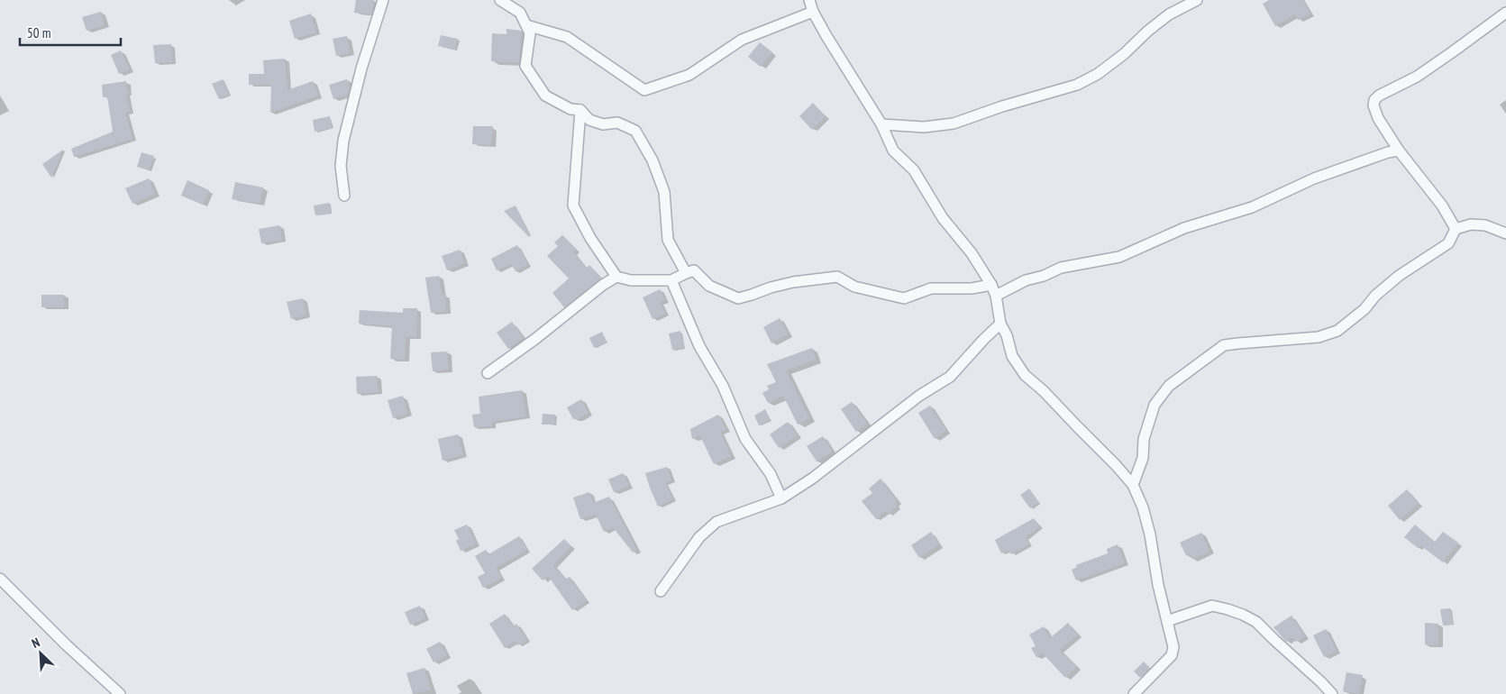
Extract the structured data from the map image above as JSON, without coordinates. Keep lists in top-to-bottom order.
{
  "scale_bar": "50 m",
  "north": "top left"
}
